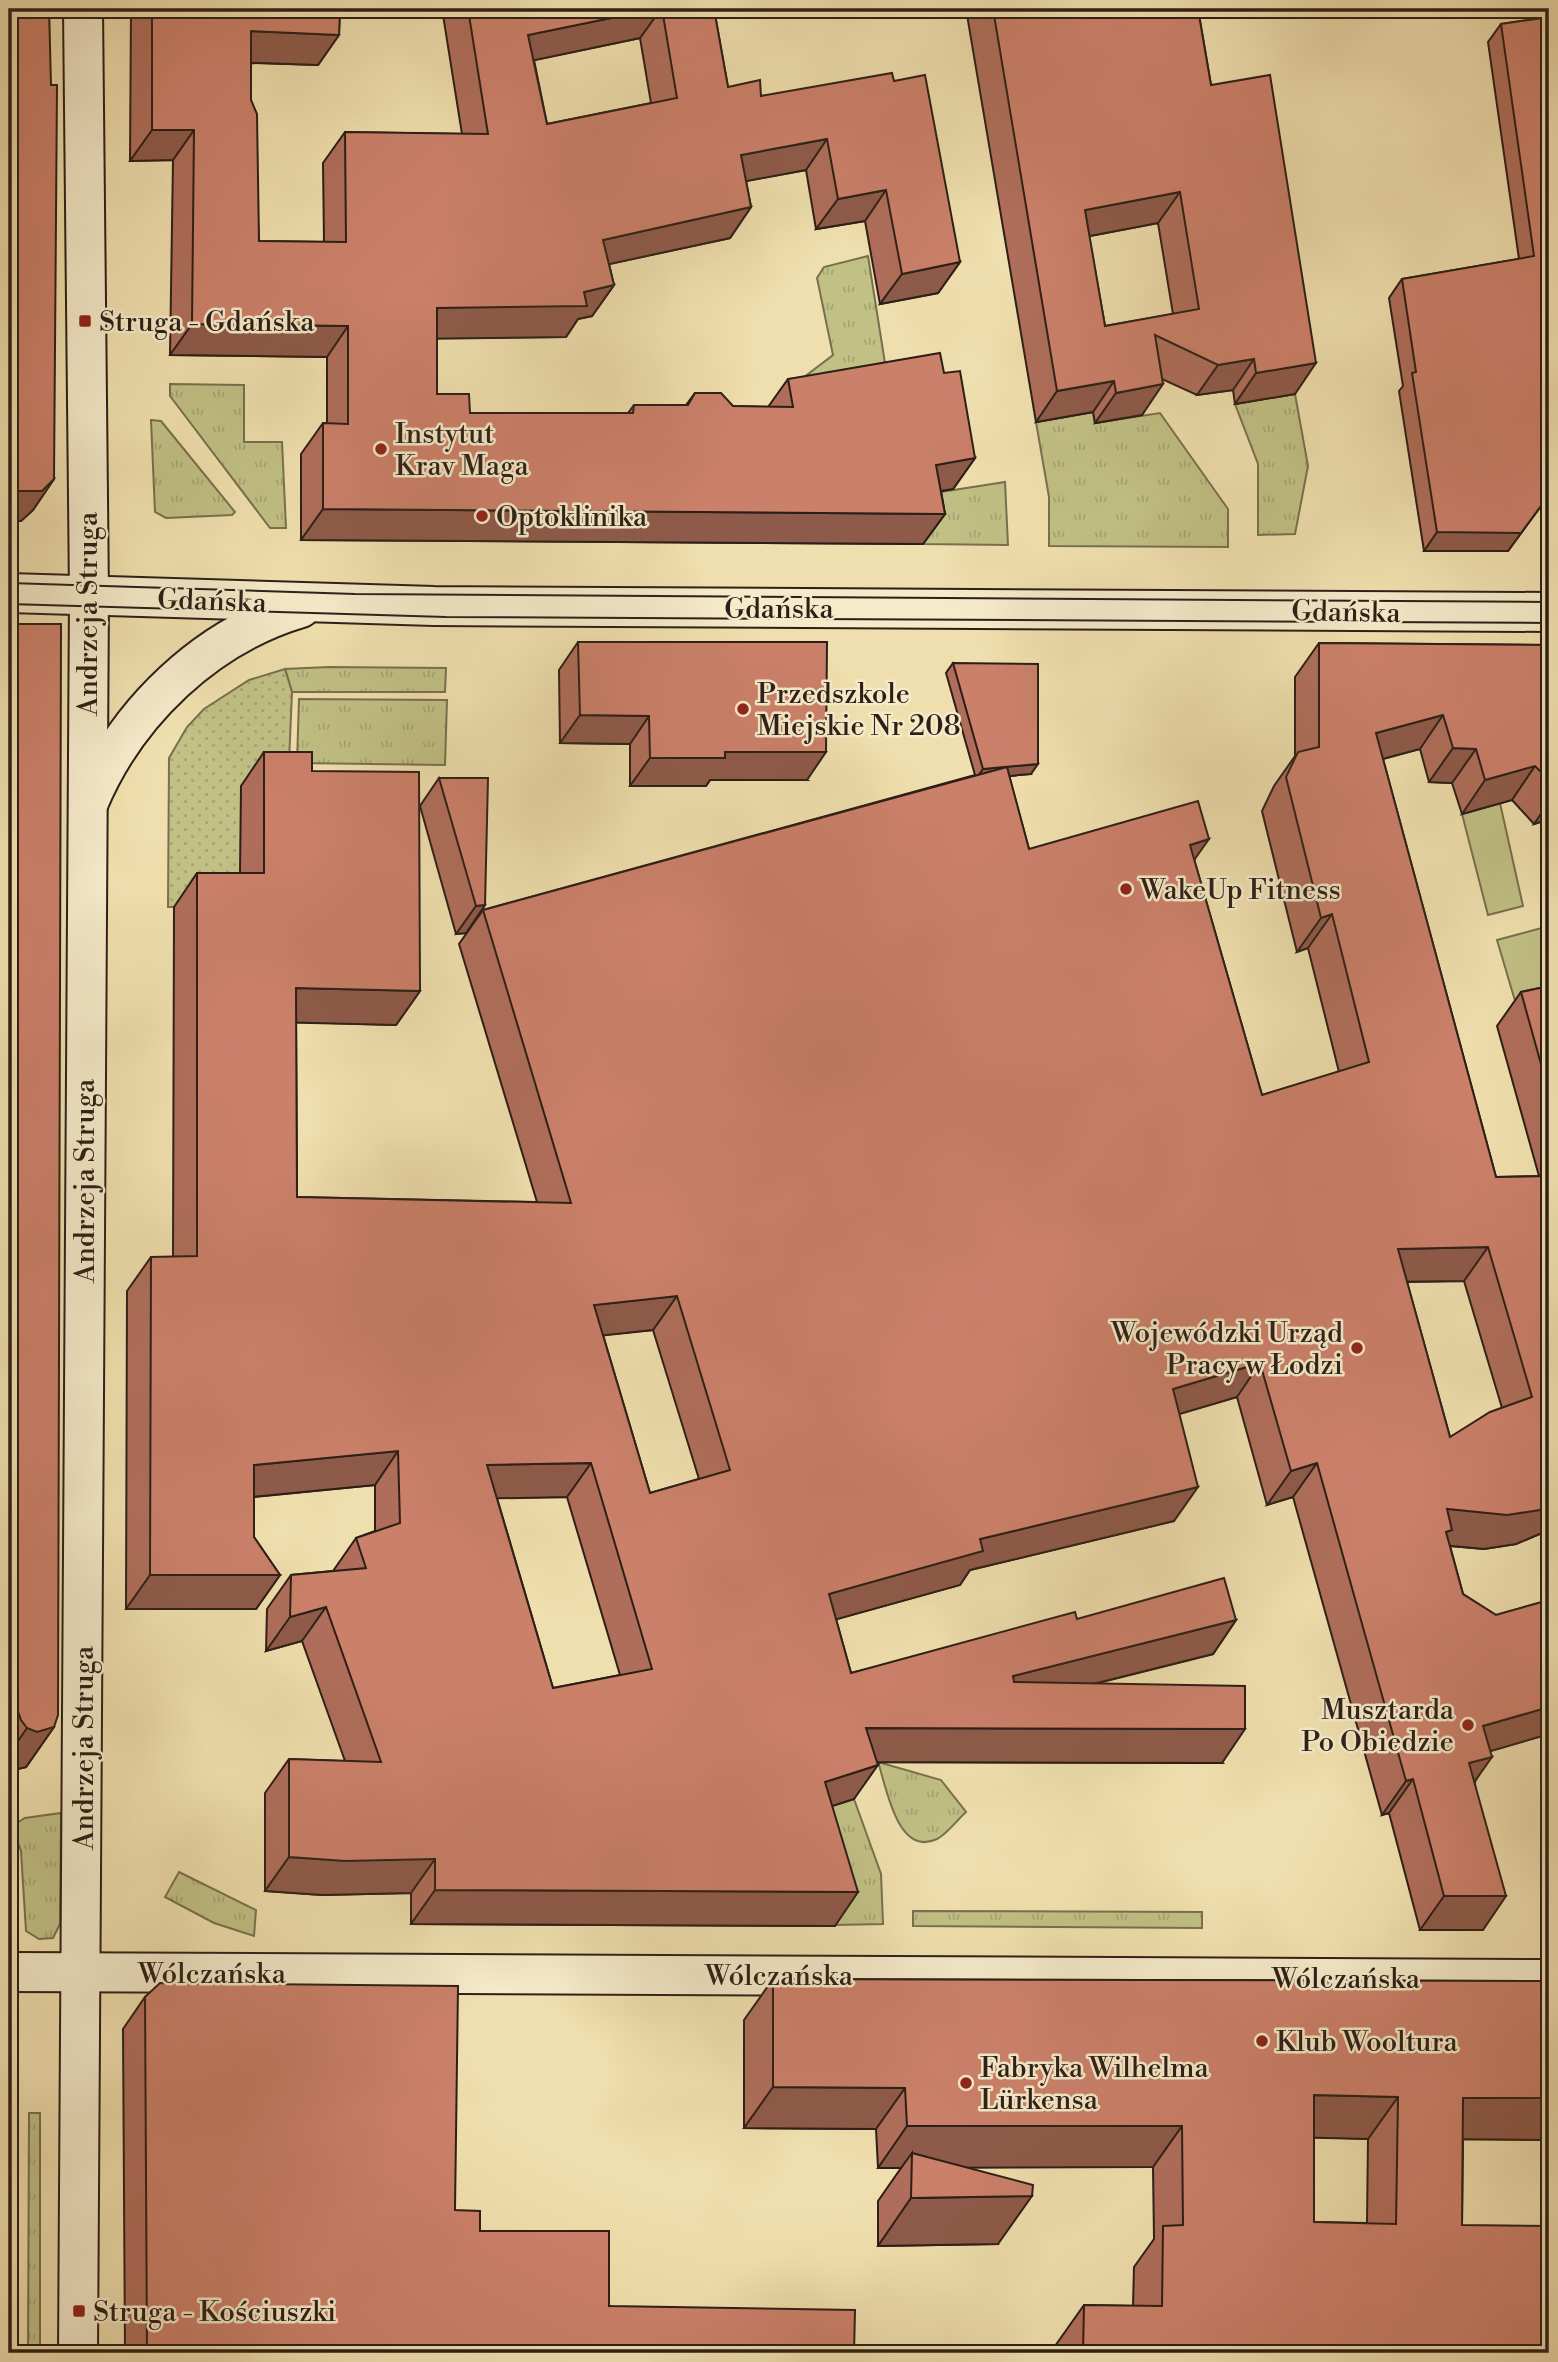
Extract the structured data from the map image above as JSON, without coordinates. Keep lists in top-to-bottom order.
{
  "streets": {
    "street": ["Gdańska", "Andrzeja Struga", "Wólczańska"]
  },
  "crossings": [
    ["Gdańska", "Andrzeja Struga"],
    ["Andrzeja Struga", "Wólczańska"]
  ],
  "places": {
    "transit": ["Struga - Gdańska", "Struga - Kościuszki"],
    "other": [
      "Instytut Krav Maga",
      "Optoklinika",
      "Przedszkole Miejskie Nr 208",
      "WakeUp Fitness",
      "Wojewódzki Urząd Pracy w Łodzi",
      "Musztarda Po Obiedzie",
      "Klub Wooltura",
      "Fabryka Wilhelma Lürkensa"
    ]
  }
}
